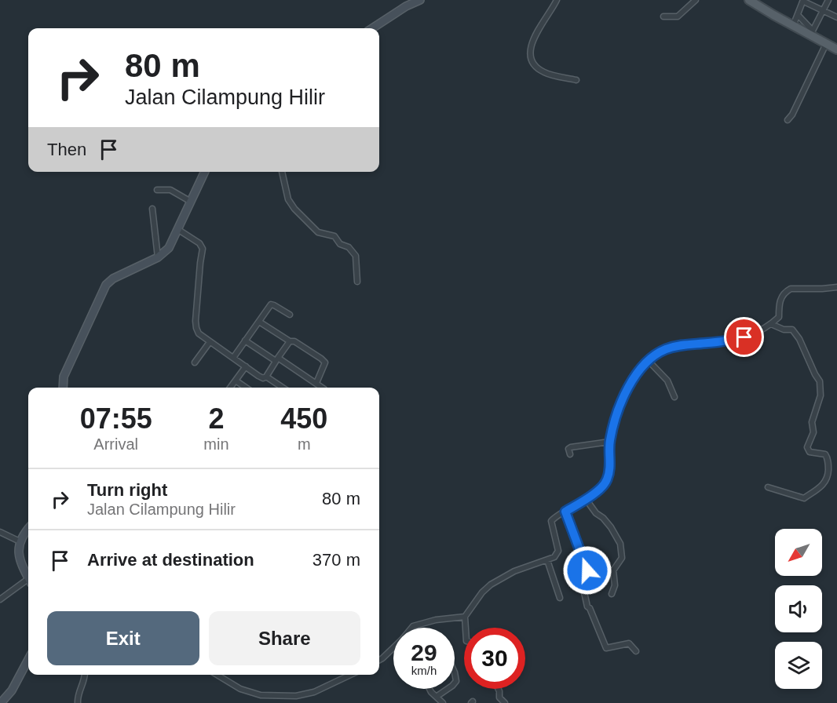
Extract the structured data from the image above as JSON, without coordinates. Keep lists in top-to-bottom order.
{
  "north": "bottom left",
  "page": {
    "turn": ["80 m", "Jalan Cilampung Hilir"],
    "then": "Then",
    "eta": [
      "07:55",
      "Arrival",
      "2",
      "min",
      "450",
      "m"
    ],
    "list": [
      {
        "name": "Turn right",
        "note": "Jalan Cilampung Hilir",
        "value": "80 m"
      },
      {
        "name": "Arrive at destination",
        "value": "370 m"
      }
    ],
    "buttons": ["Exit", "Share"],
    "speed": "29 km/h",
    "limit": "30"
  }
}
